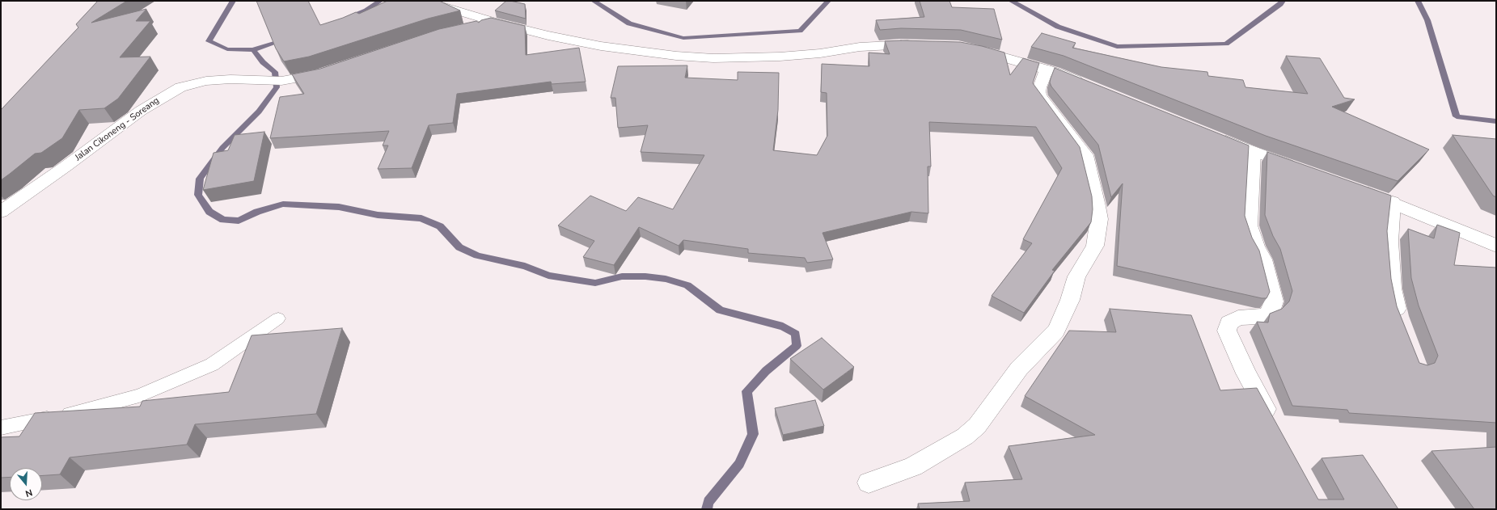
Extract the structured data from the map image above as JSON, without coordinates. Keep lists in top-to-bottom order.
{
  "streets": {
    "street": ["Jalan Cikoneng - Soreang"]
  },
  "north": "bottom"
}
